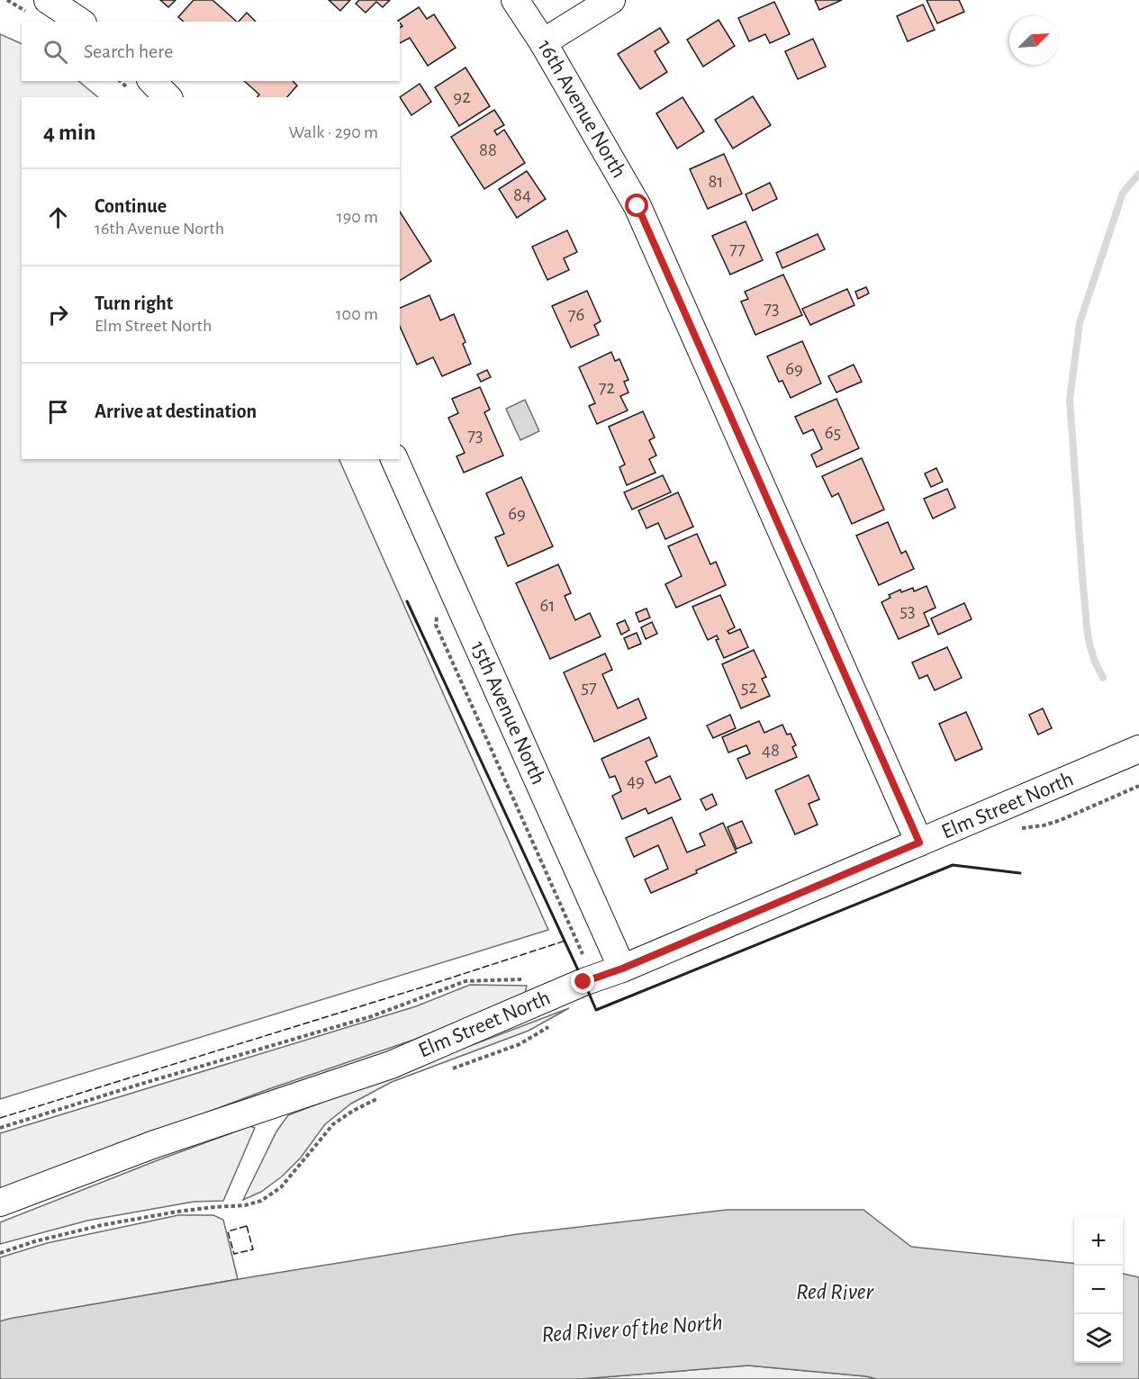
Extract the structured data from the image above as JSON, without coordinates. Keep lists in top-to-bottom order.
{
  "streets": {
    "street": ["16th Avenue North", "15th Avenue North", "Elm Street North"]
  },
  "crossings": [
    ["16th Avenue North", "Elm Street North"],
    ["15th Avenue North", "Elm Street North"]
  ],
  "water": ["Red River", "Red River of the North"],
  "house_numbers": [
    "92",
    "88",
    "81",
    "84",
    "77",
    "73",
    "76",
    "69",
    "72",
    "65",
    "73",
    "69",
    "61",
    "53",
    "57",
    "52",
    "48",
    "49"
  ],
  "north": "top right",
  "page": {
    "search": "Search here",
    "heading": ["4 min", "Walk · 290 m"],
    "list": [
      ["Continue", "16th Avenue North", "190 m"],
      ["Turn right", "Elm Street North", "100 m"],
      "Arrive at destination"
    ],
    "map_buttons": ["+", "−"]
  }
}
